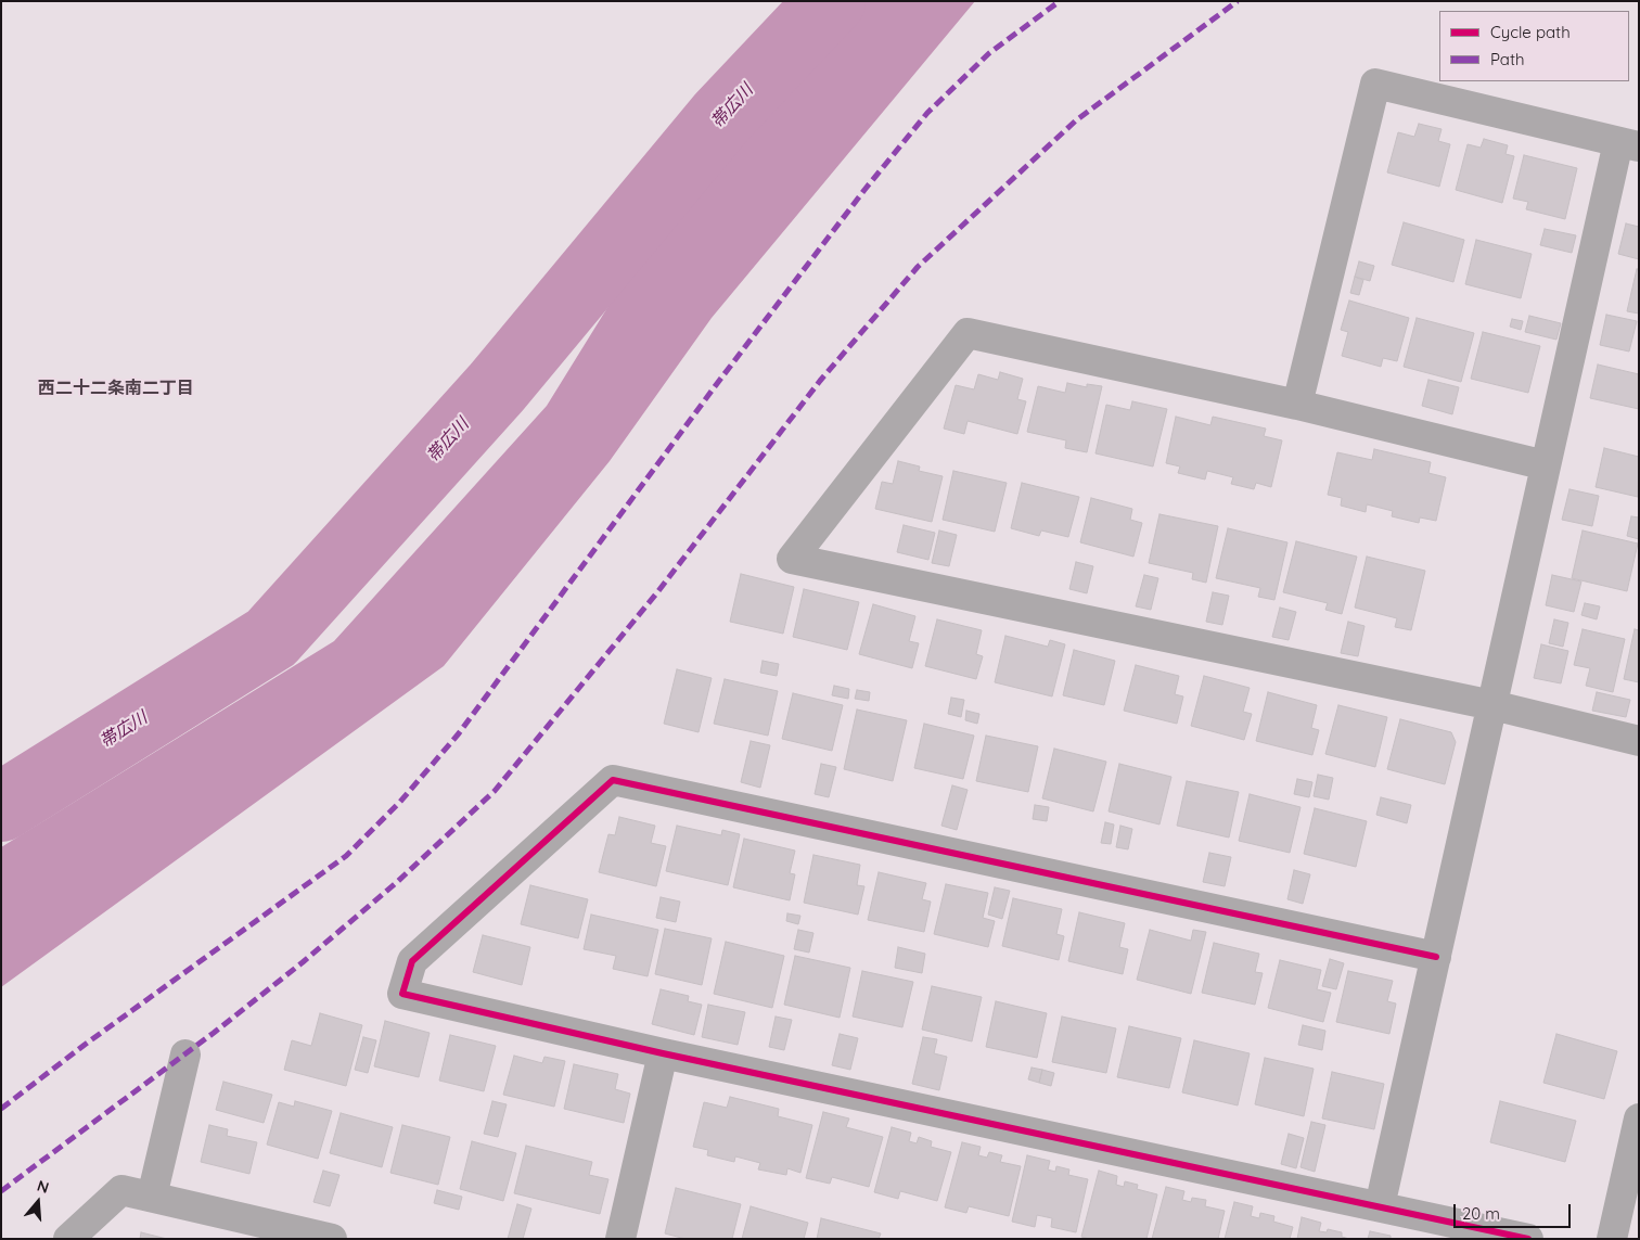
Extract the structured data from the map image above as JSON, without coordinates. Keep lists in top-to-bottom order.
{
  "districts": ["西二十二条南二丁目"],
  "water": ["帯広川"],
  "legend": ["Cycle path", "Path"],
  "scale_bar": "20 m",
  "north": "top"
}
